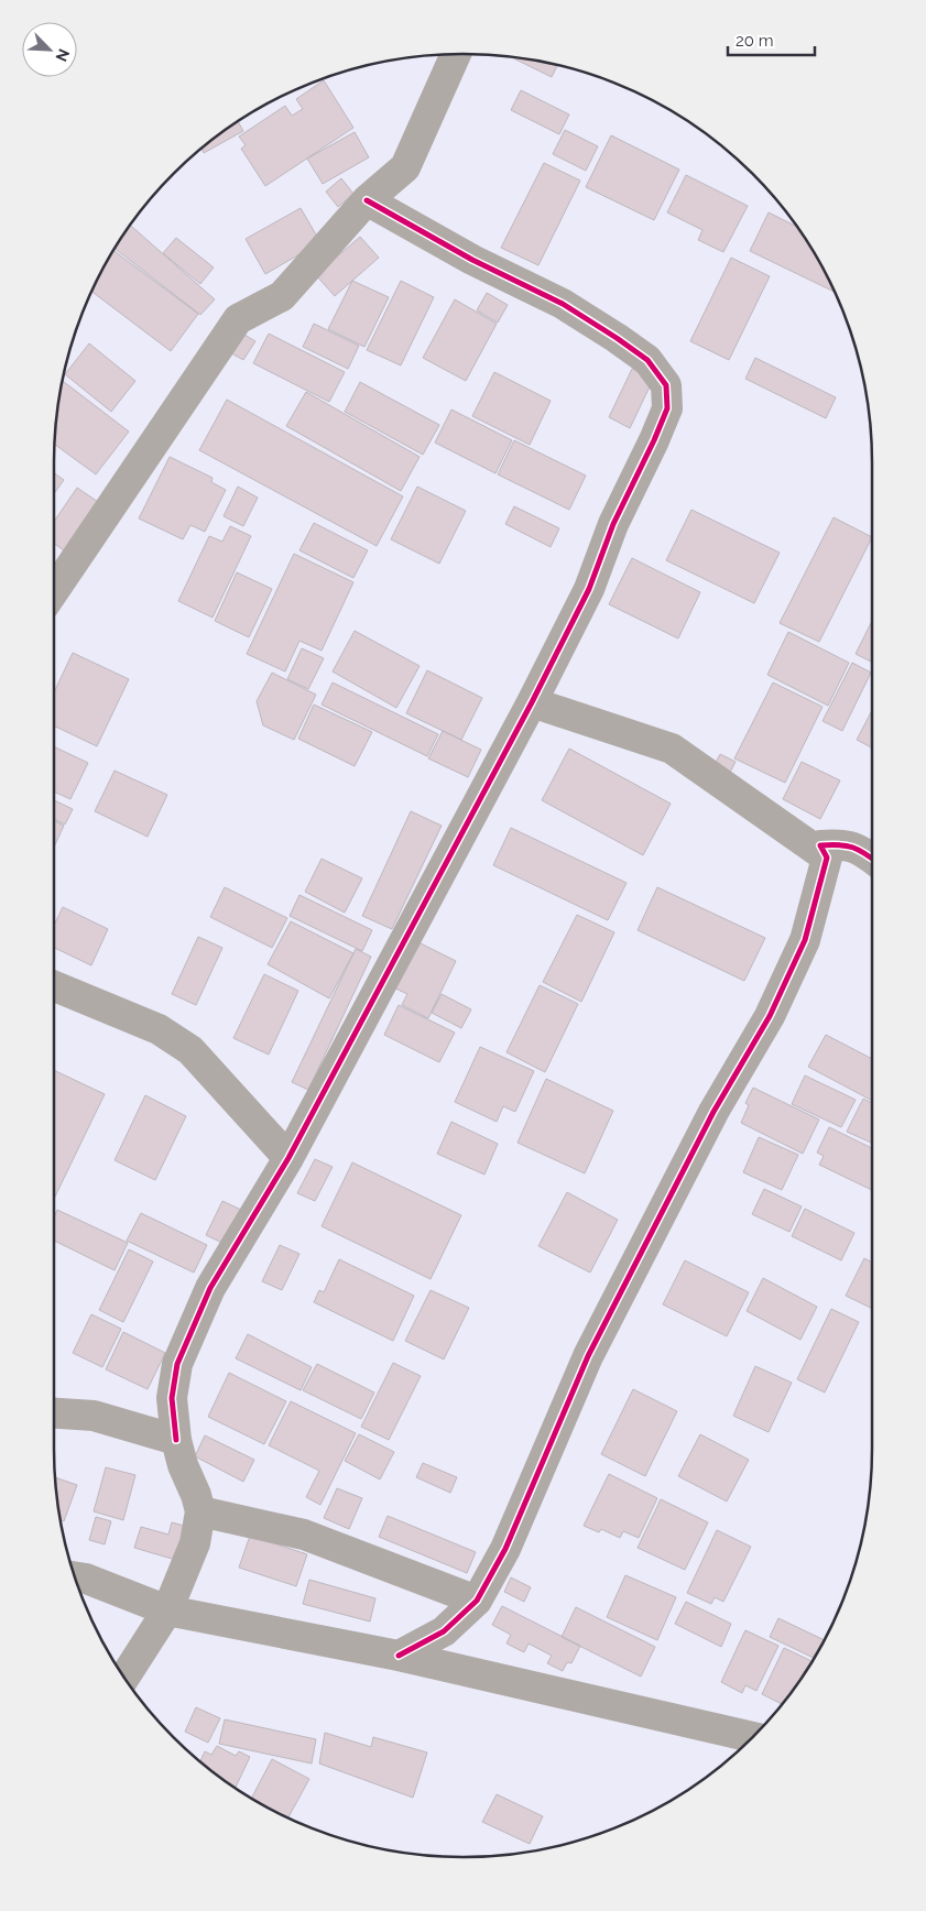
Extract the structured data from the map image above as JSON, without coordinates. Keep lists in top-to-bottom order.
{
  "scale_bar": "20 m",
  "north": "bottom right"
}
